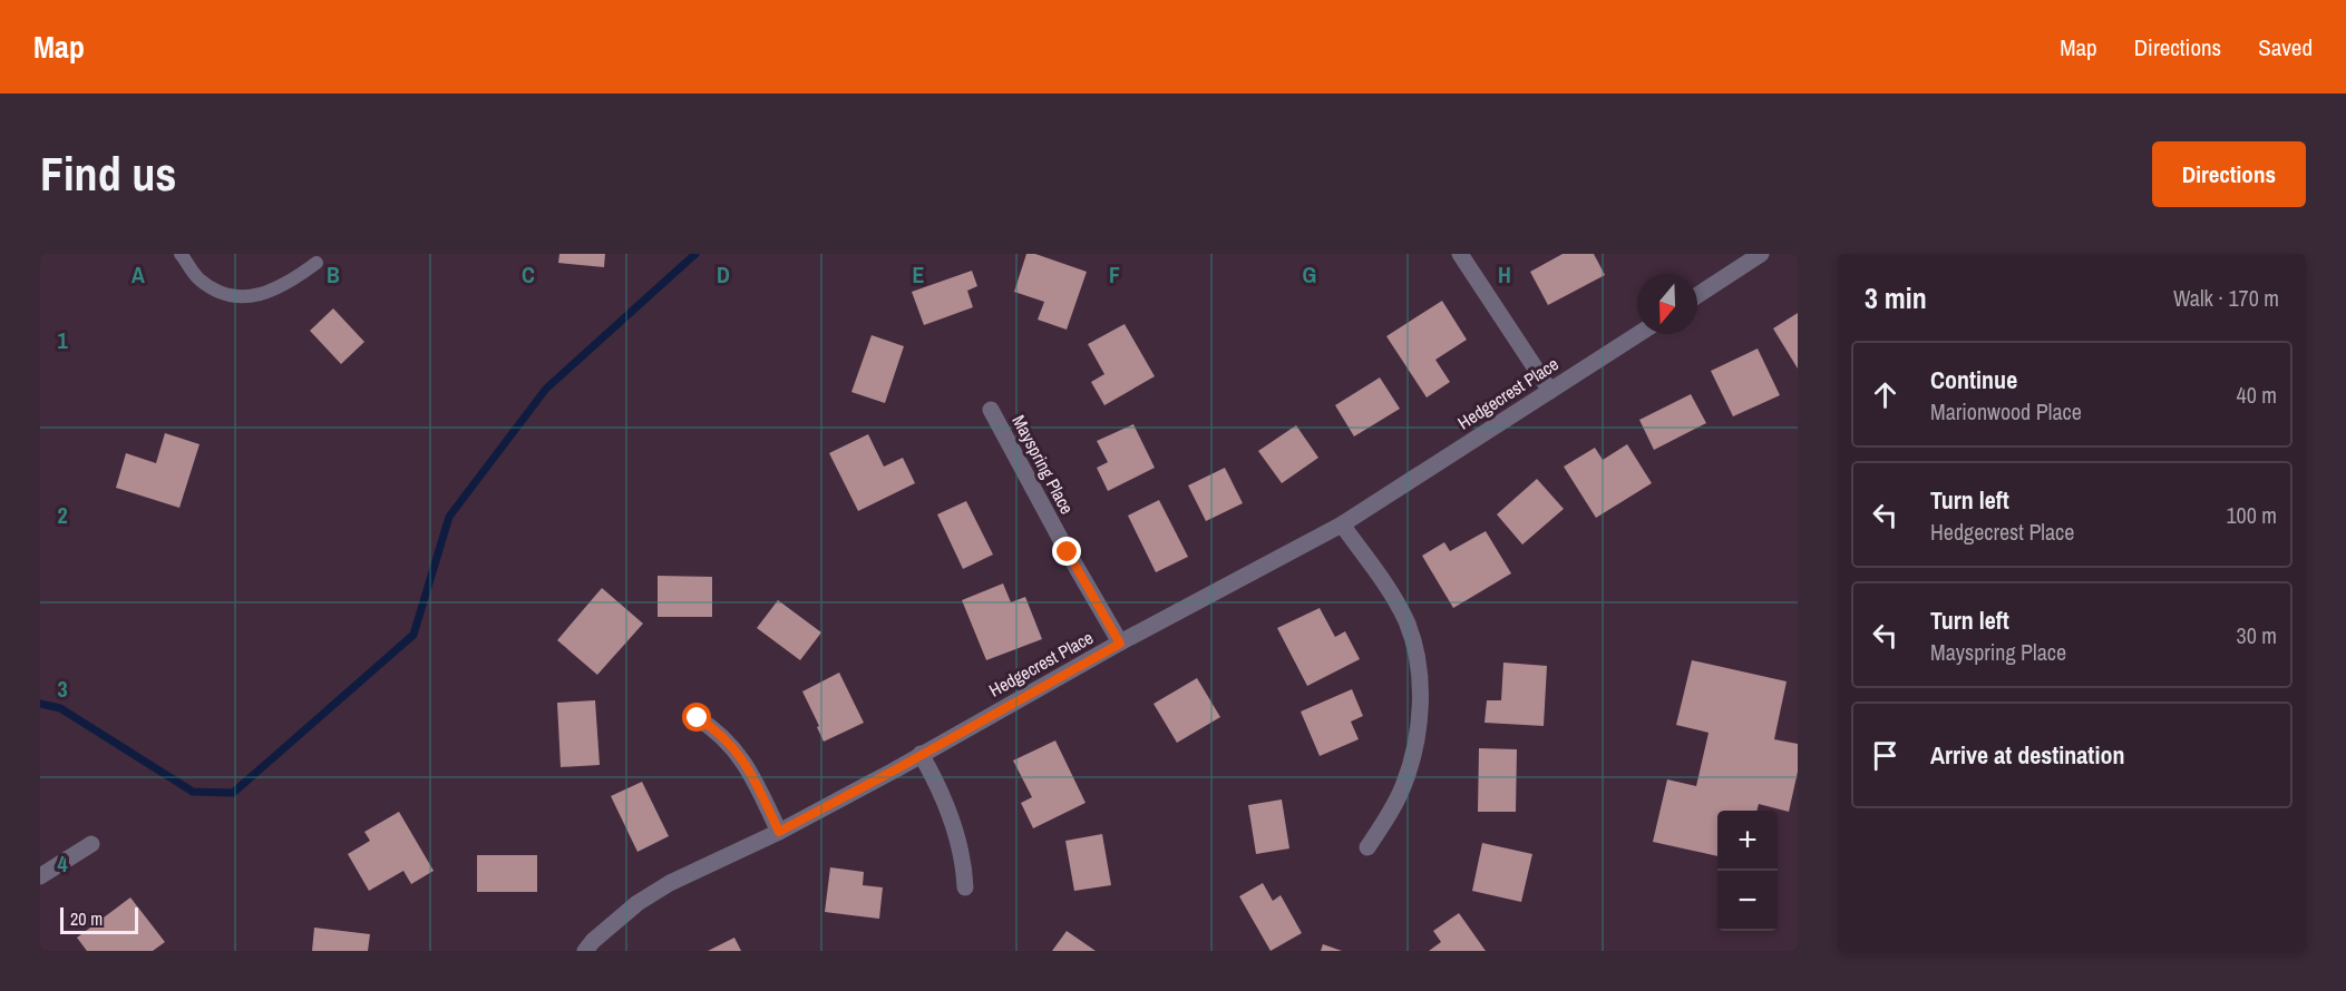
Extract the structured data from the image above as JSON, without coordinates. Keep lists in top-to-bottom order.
{
  "streets": {
    "street": ["Hedgecrest Place", "Mayspring Place"]
  },
  "crossings": [
    ["Hedgecrest Place", "Mayspring Place"]
  ],
  "scale_bar": "20 m",
  "north": "bottom",
  "page": {
    "header": "Map",
    "nav": ["Map", "Directions", "Saved"],
    "buttons": "Directions",
    "title": "Find us",
    "heading": ["3 min", "Walk · 170 m"],
    "list": [
      ["Continue", "Marionwood Place", "40 m"],
      ["Turn left", "Hedgecrest Place", "100 m"],
      ["Turn left", "Mayspring Place", "30 m"],
      "Arrive at destination"
    ],
    "map_buttons": ["+", "−"],
    "scale": "20 m"
  },
  "grid": {
    "columns": [
      "A",
      "B",
      "C",
      "D",
      "E",
      "F",
      "G",
      "H"
    ],
    "rows": [
      "1",
      "2",
      "3",
      "4"
    ]
  }
}
